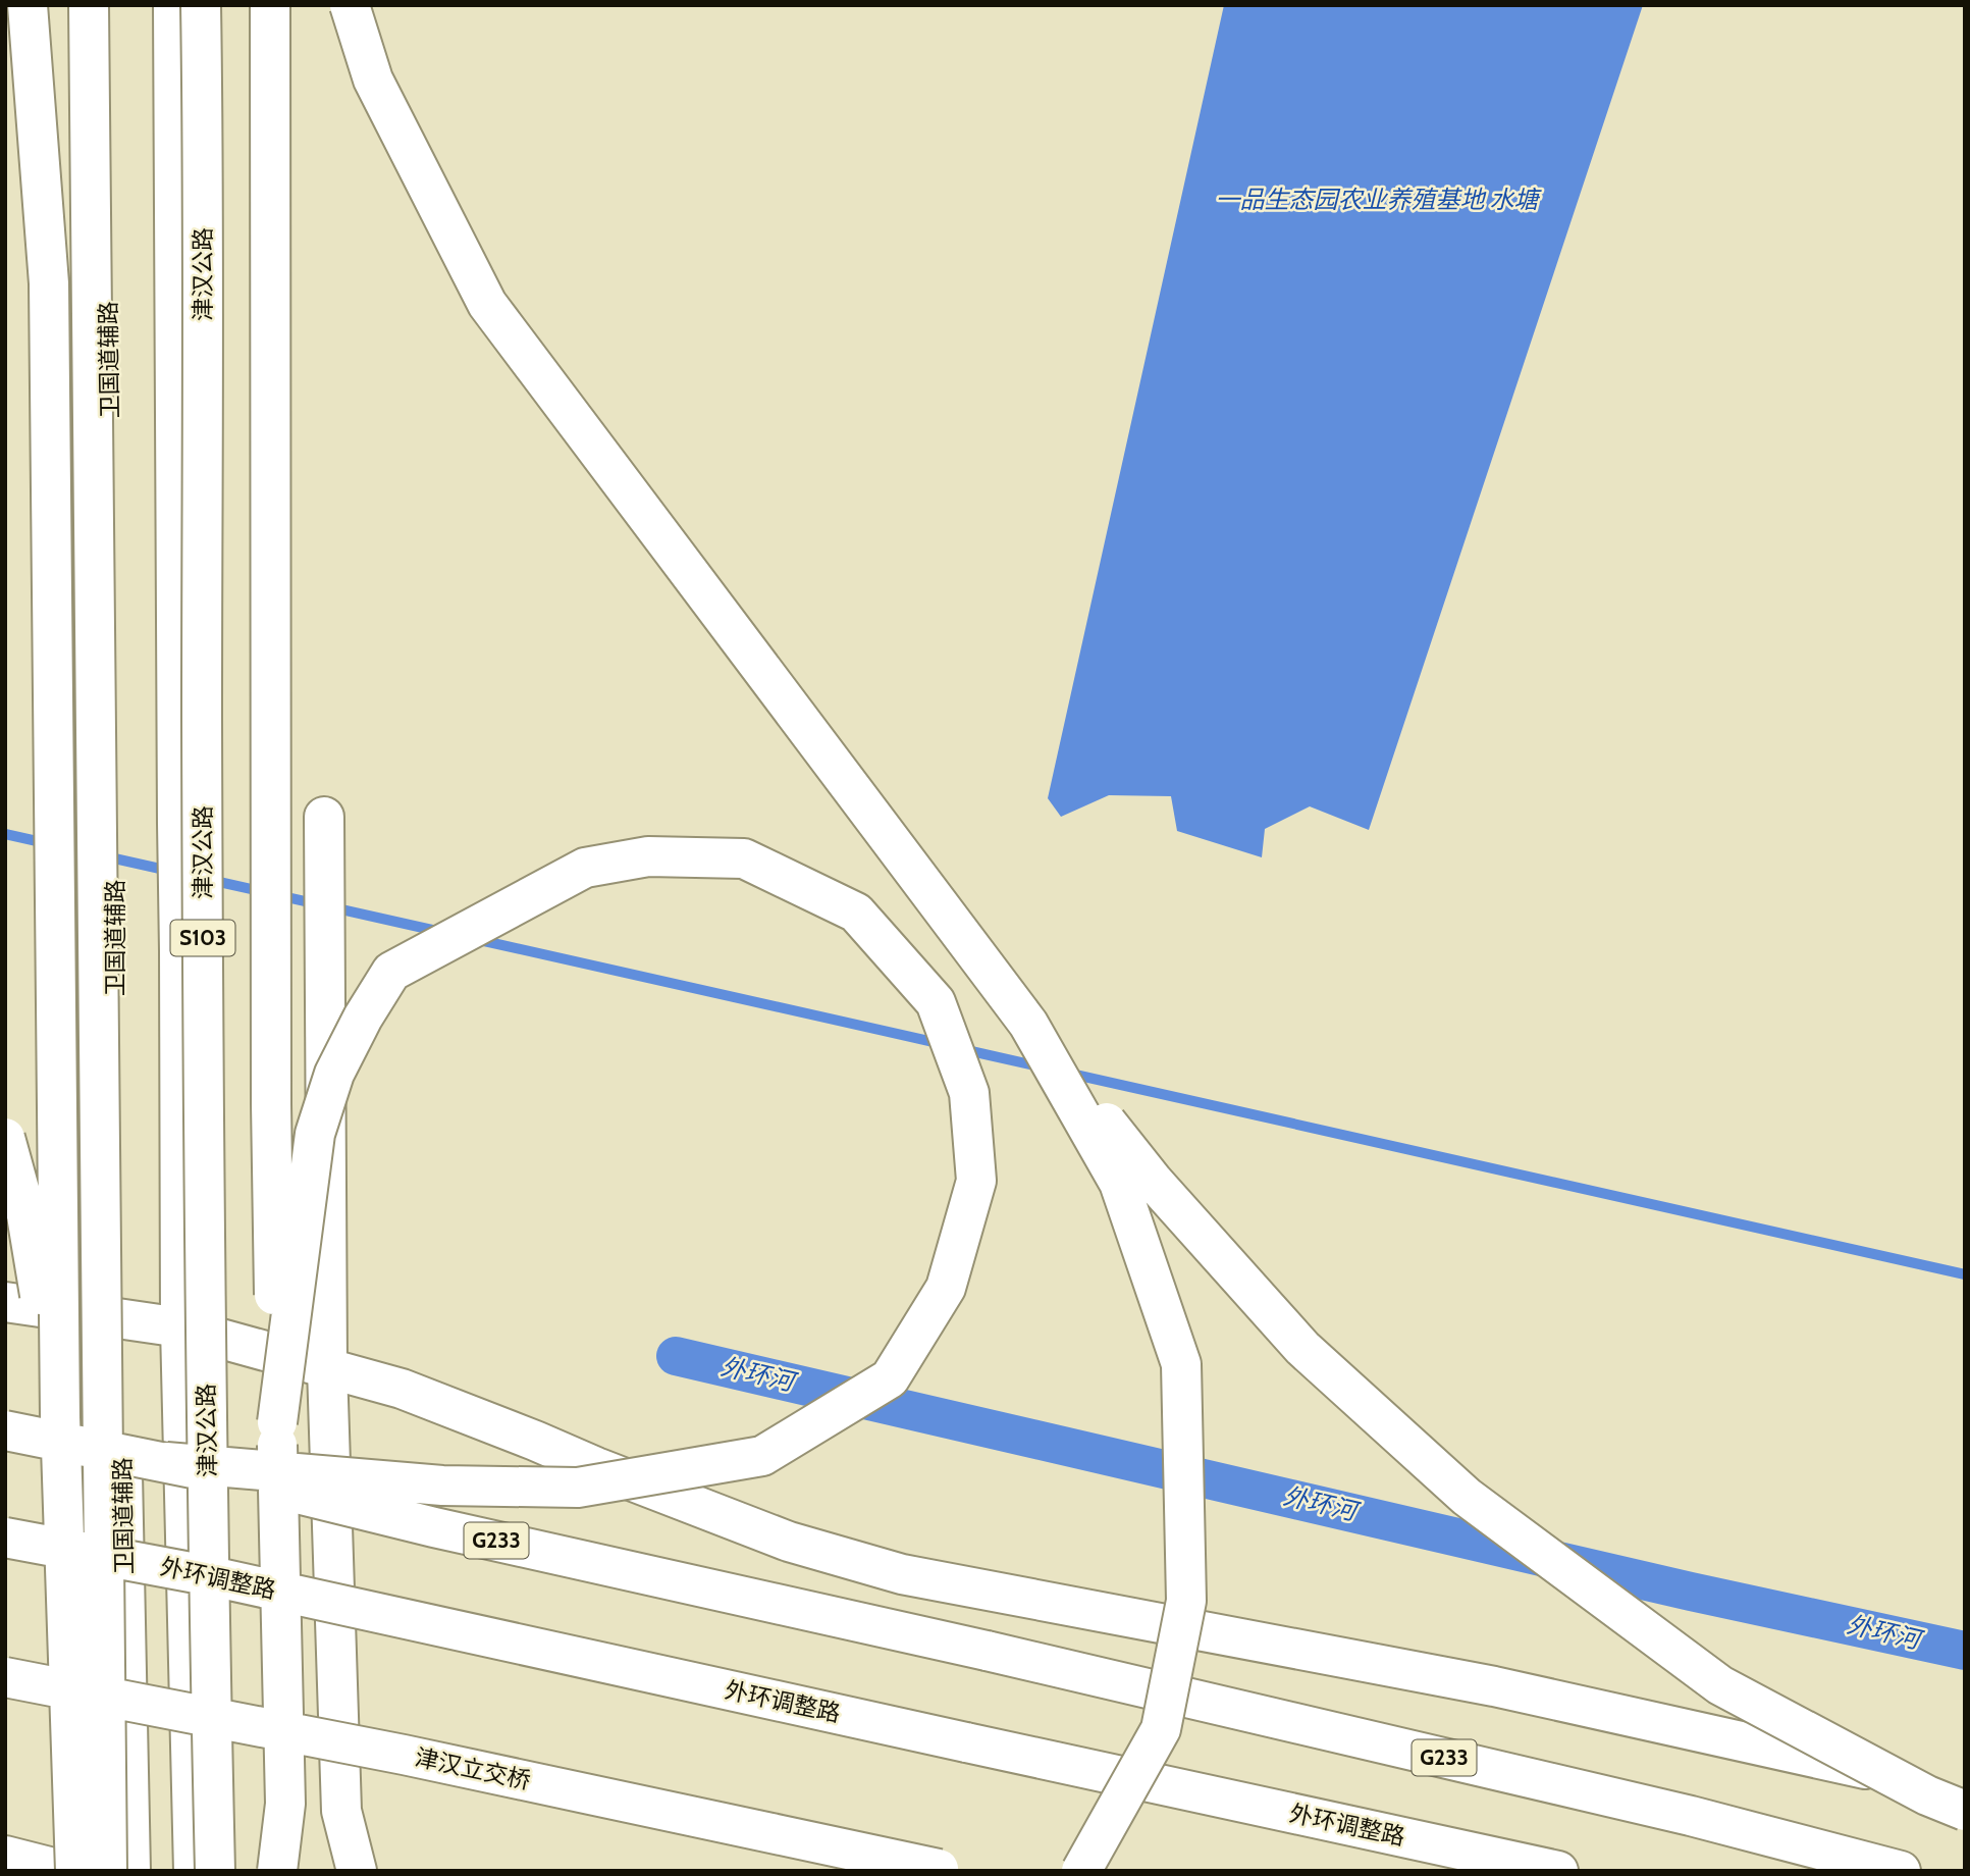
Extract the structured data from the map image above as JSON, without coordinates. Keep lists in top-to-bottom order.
{
  "streets": {
    "main road": [
      "津汉公路",
      "卫国道辅路",
      "S103",
      "G233",
      "外环调整路",
      "津汉立交桥"
    ]
  },
  "water": ["一品生态园农业养殖基地 水塘", "外环河"]
}
